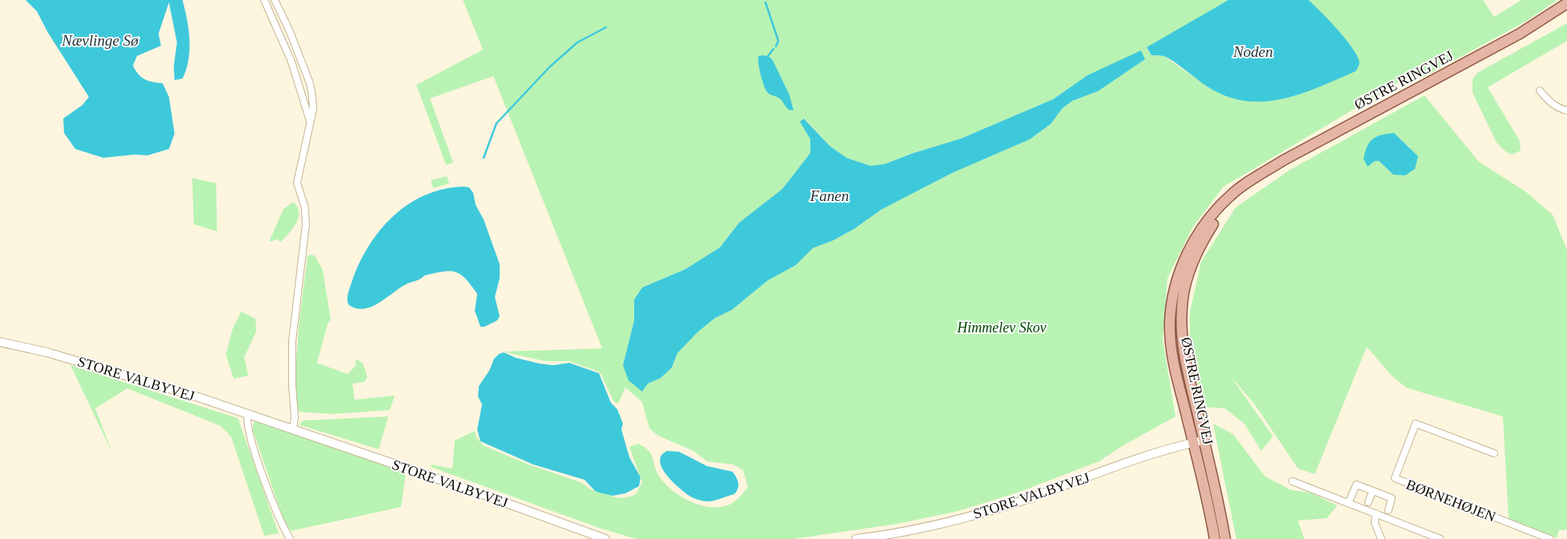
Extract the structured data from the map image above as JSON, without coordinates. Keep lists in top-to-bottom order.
{
  "streets": {
    "main road": ["ØSTRE RINGVEJ"],
    "street": ["STORE VALBYVEJ", "BØRNEHØJEN"]
  },
  "crossings": [
    ["ØSTRE RINGVEJ", "STORE VALBYVEJ"]
  ],
  "water": ["Nævlinge Sø", "Noden", "Fanen"],
  "parks": ["Himmelev Skov"]
}
